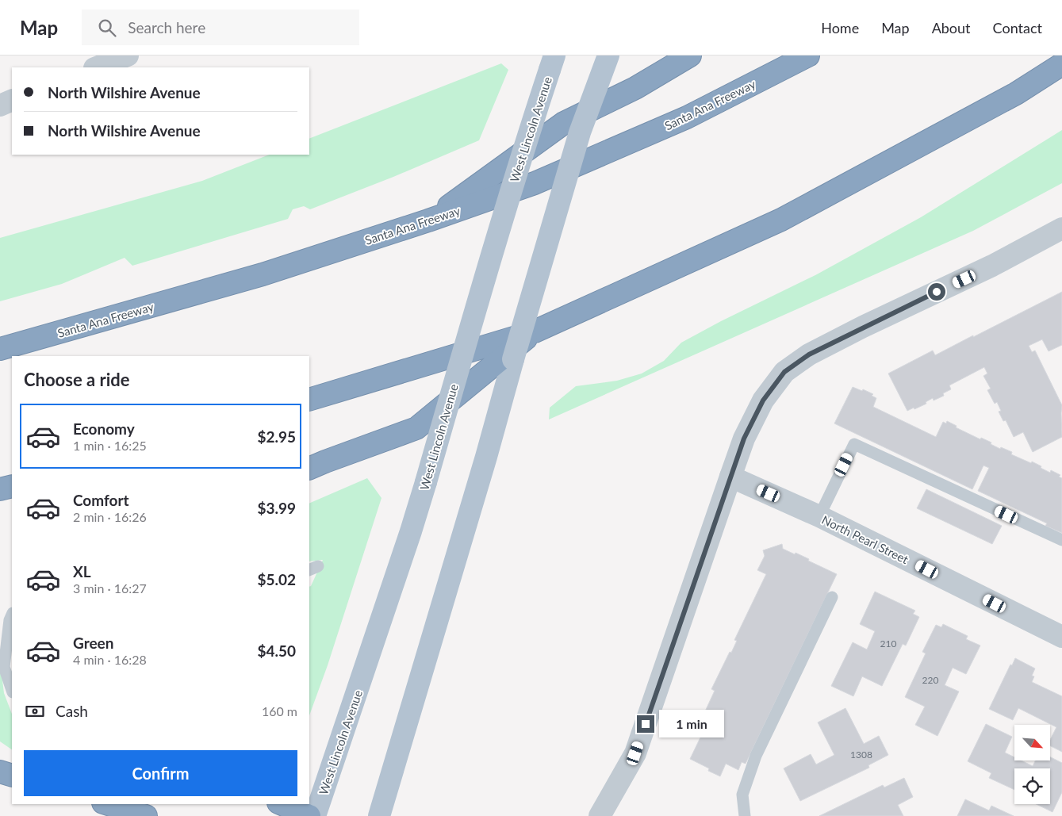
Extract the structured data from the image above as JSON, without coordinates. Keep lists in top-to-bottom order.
{
  "streets": {
    "highway": ["Santa Ana Freeway"],
    "main road": ["West Lincoln Avenue"],
    "street": ["North Pearl Street"]
  },
  "house_numbers": ["210", "220", "1308"],
  "north": "bottom right",
  "page": {
    "header": "Map",
    "search": "Search here",
    "nav": [
      "Home",
      "Map",
      "About",
      "Contact"
    ],
    "banner": ["North Wilshire Avenue", "North Wilshire Avenue"],
    "heading": "Choose a ride",
    "list": [
      {
        "name": "Economy",
        "note": "1 min · 16:25",
        "value": "$2.95"
      },
      {
        "name": "Comfort",
        "note": "2 min · 16:26",
        "value": "$3.99"
      },
      {
        "name": "XL",
        "note": "3 min · 16:27",
        "value": "$5.02"
      },
      {
        "name": "Green",
        "note": "4 min · 16:28",
        "value": "$4.50"
      }
    ],
    "pay": ["Cash", "160 m"],
    "bubble": "1 min",
    "buttons": "Confirm"
  }
}
